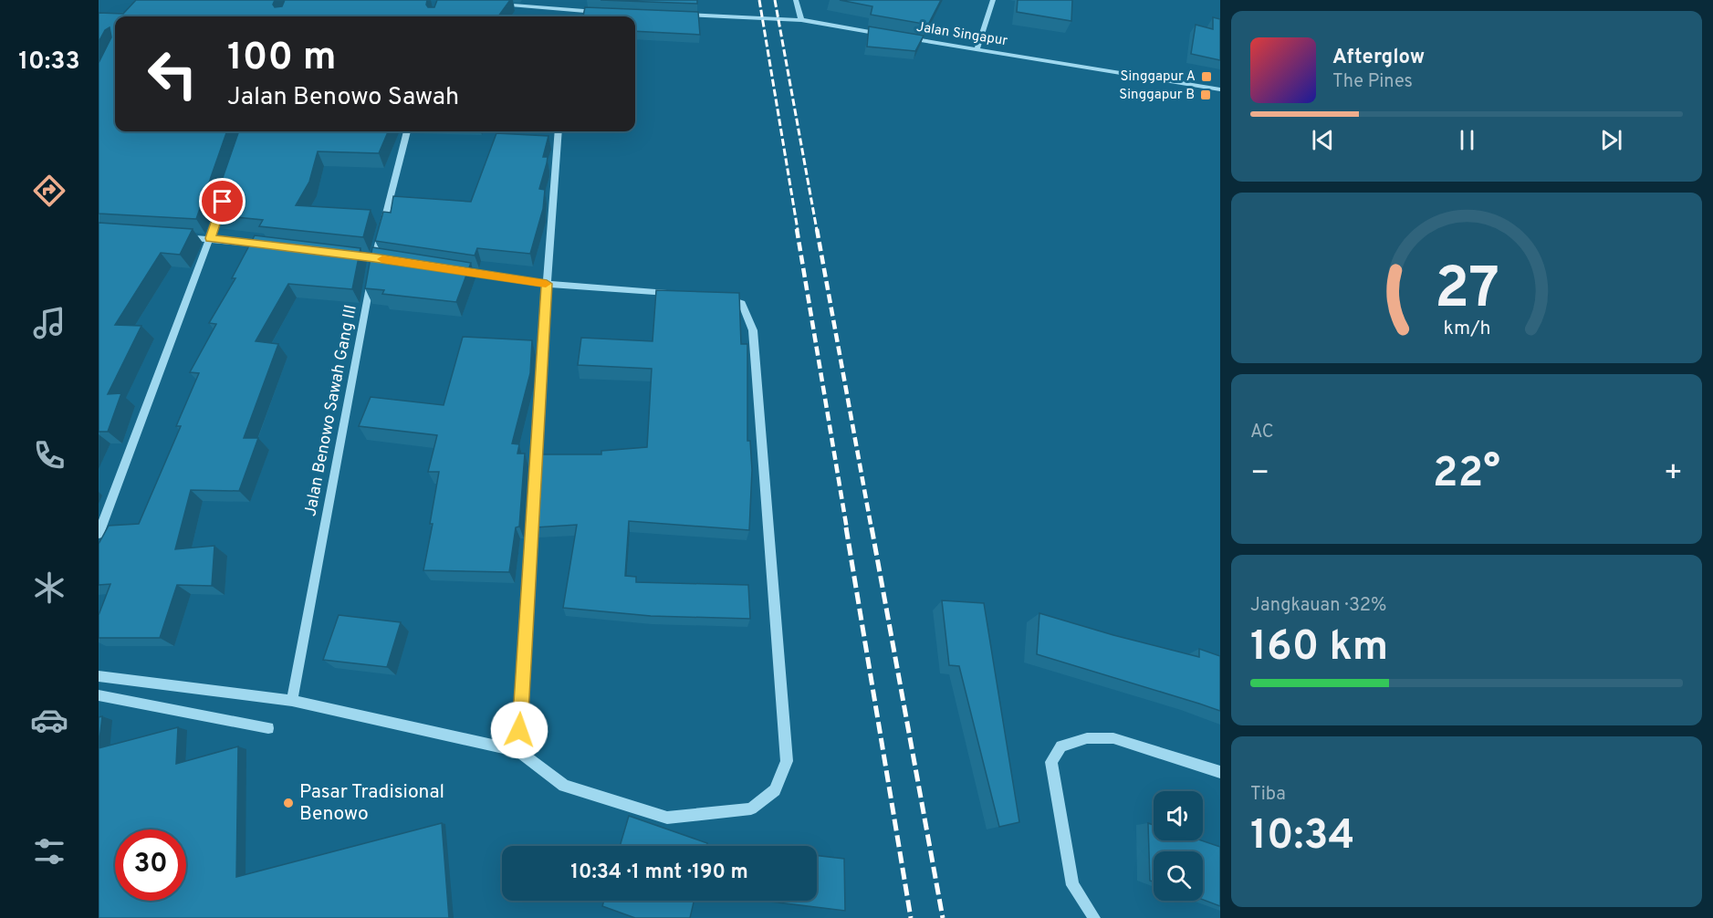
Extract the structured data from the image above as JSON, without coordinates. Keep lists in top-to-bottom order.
{
  "streets": {
    "street": ["Jalan Singapur", "Jalan Benowo Sawah Gang III"]
  },
  "places": {
    "transit": ["Singgapur A", "Singgapur B"],
    "other": ["Pasar Tradisional Benowo"]
  },
  "page": {
    "tabs": "10:33",
    "turn": ["100 m", "Jalan Benowo Sawah"],
    "song": ["Afterglow", "The Pines"],
    "tile": [
      "AC",
      ["Jangkauan · 32%", "160 km"],
      ["Tiba", "10:34"]
    ],
    "heat": ["−", "22°", "+"],
    "limit": "30",
    "trip": "10:34 · 1 mnt · 190 m",
    "gauge": ["27", "km/h"]
  }
}
